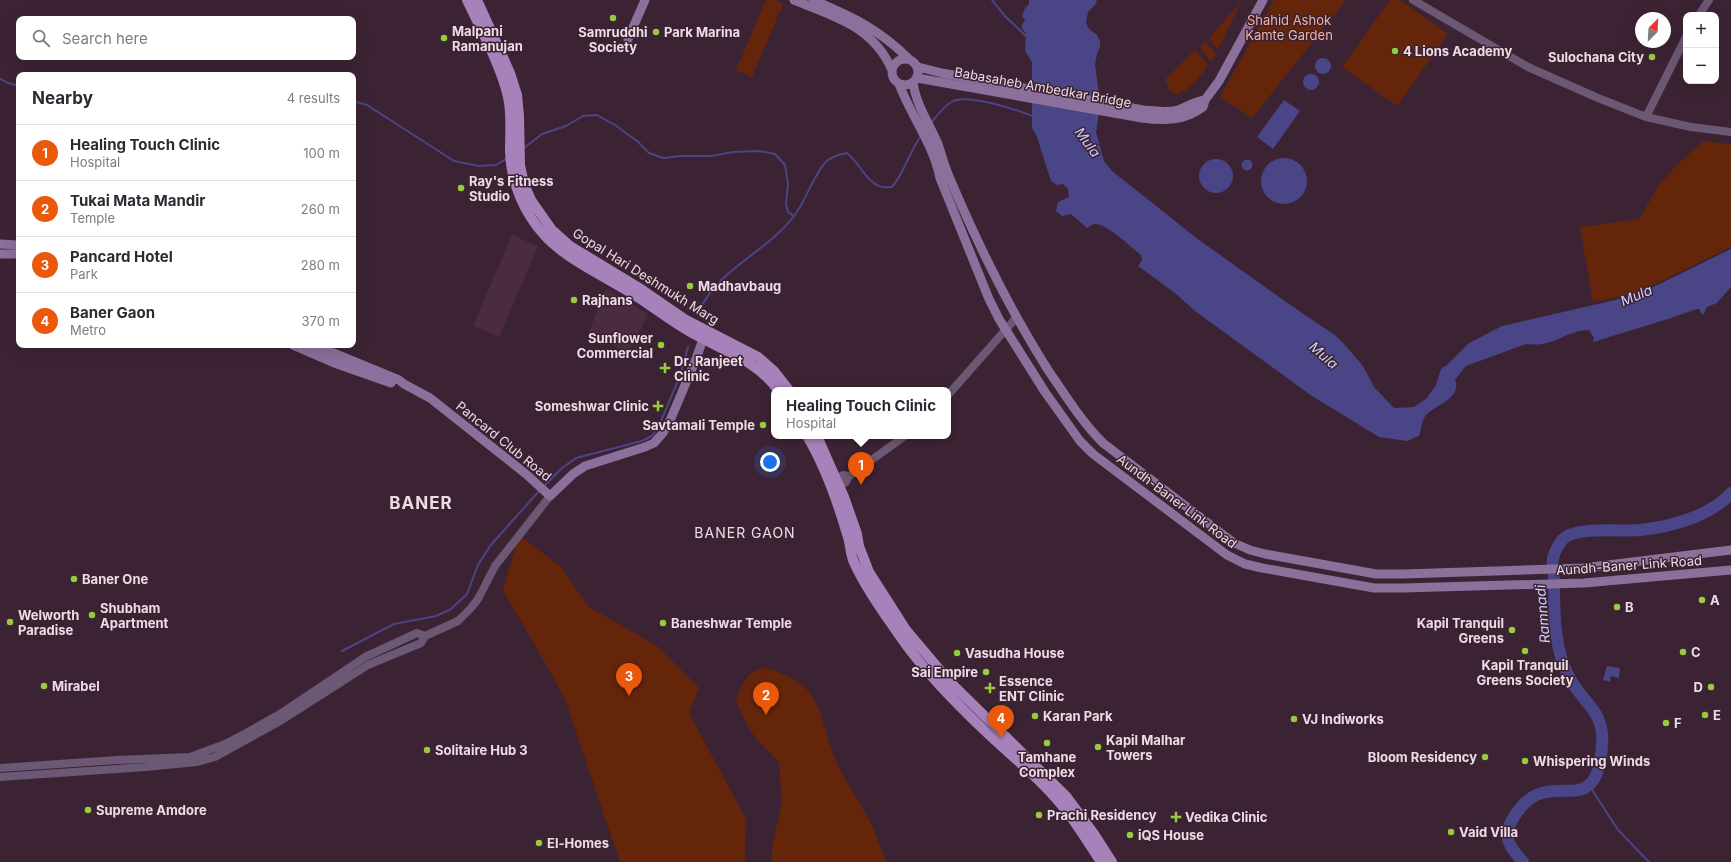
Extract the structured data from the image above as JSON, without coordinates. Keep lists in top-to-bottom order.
{
  "streets": {
    "main road": [
      "Babasaheb Ambedkar Bridge",
      "Gopal Hari Deshmukh Marg",
      "Pancard Club Road",
      "Aundh-Baner Link Road"
    ]
  },
  "crossings": [
    ["Gopal Hari Deshmukh Marg", "Pancard Club Road"]
  ],
  "districts": ["BANER", "BANER GAON"],
  "water": ["Mula", "Ramnadi"],
  "parks": ["Shahid Ashok Kamte Garden"],
  "places": {
    "other": [
      "Samruddhi Society",
      "Park Marina",
      "Malpani Ramanujan",
      "4 Lions Academy",
      "Sulochana City",
      "Ray's Fitness Studio",
      "Madhavbaug",
      "Rajhans",
      "Sunflower Commercial",
      "Savtamali Temple",
      "Baner One",
      "A",
      "B",
      "Shubham Apartment",
      "Welworth Paradise",
      "Baneshwar Temple",
      "Kapil Tranquil Greens",
      "Kapil Tranquil Greens Society",
      "C",
      "Vasudha House",
      "Sai Empire",
      "Mirabel",
      "D",
      "E",
      "Karan Park",
      "VJ Indiworks",
      "F",
      "Tamhane Complex",
      "Kapil Malhar Towers",
      "Solitaire Hub 3",
      "Bloom Residency",
      "Whispering Winds",
      "Supreme Amdore",
      "Prachi Residency",
      "Vaid Villa",
      "iQS House",
      "El-Homes"
    ],
    "health": [
      "Dr. Ranjeet Clinic",
      "Someshwar Clinic",
      "Essence ENT Clinic",
      "Vedika Clinic"
    ]
  },
  "north": "top right",
  "page": {
    "map_buttons": ["+", "−"],
    "search": "Search here",
    "heading": ["Nearby", "4 results"],
    "list": [
      {
        "mark": "1",
        "name": "Healing Touch Clinic",
        "note": "Hospital",
        "value": "100 m"
      },
      {
        "mark": "2",
        "name": "Tukai Mata Mandir",
        "note": "Temple",
        "value": "260 m"
      },
      {
        "mark": "3",
        "name": "Pancard Hotel",
        "note": "Park",
        "value": "280 m"
      },
      {
        "mark": "4",
        "name": "Baner Gaon",
        "note": "Metro",
        "value": "370 m"
      }
    ],
    "popup": ["Healing Touch Clinic", "Hospital"],
    "pins": [
      "1",
      "3",
      "2",
      "4"
    ]
  }
}
